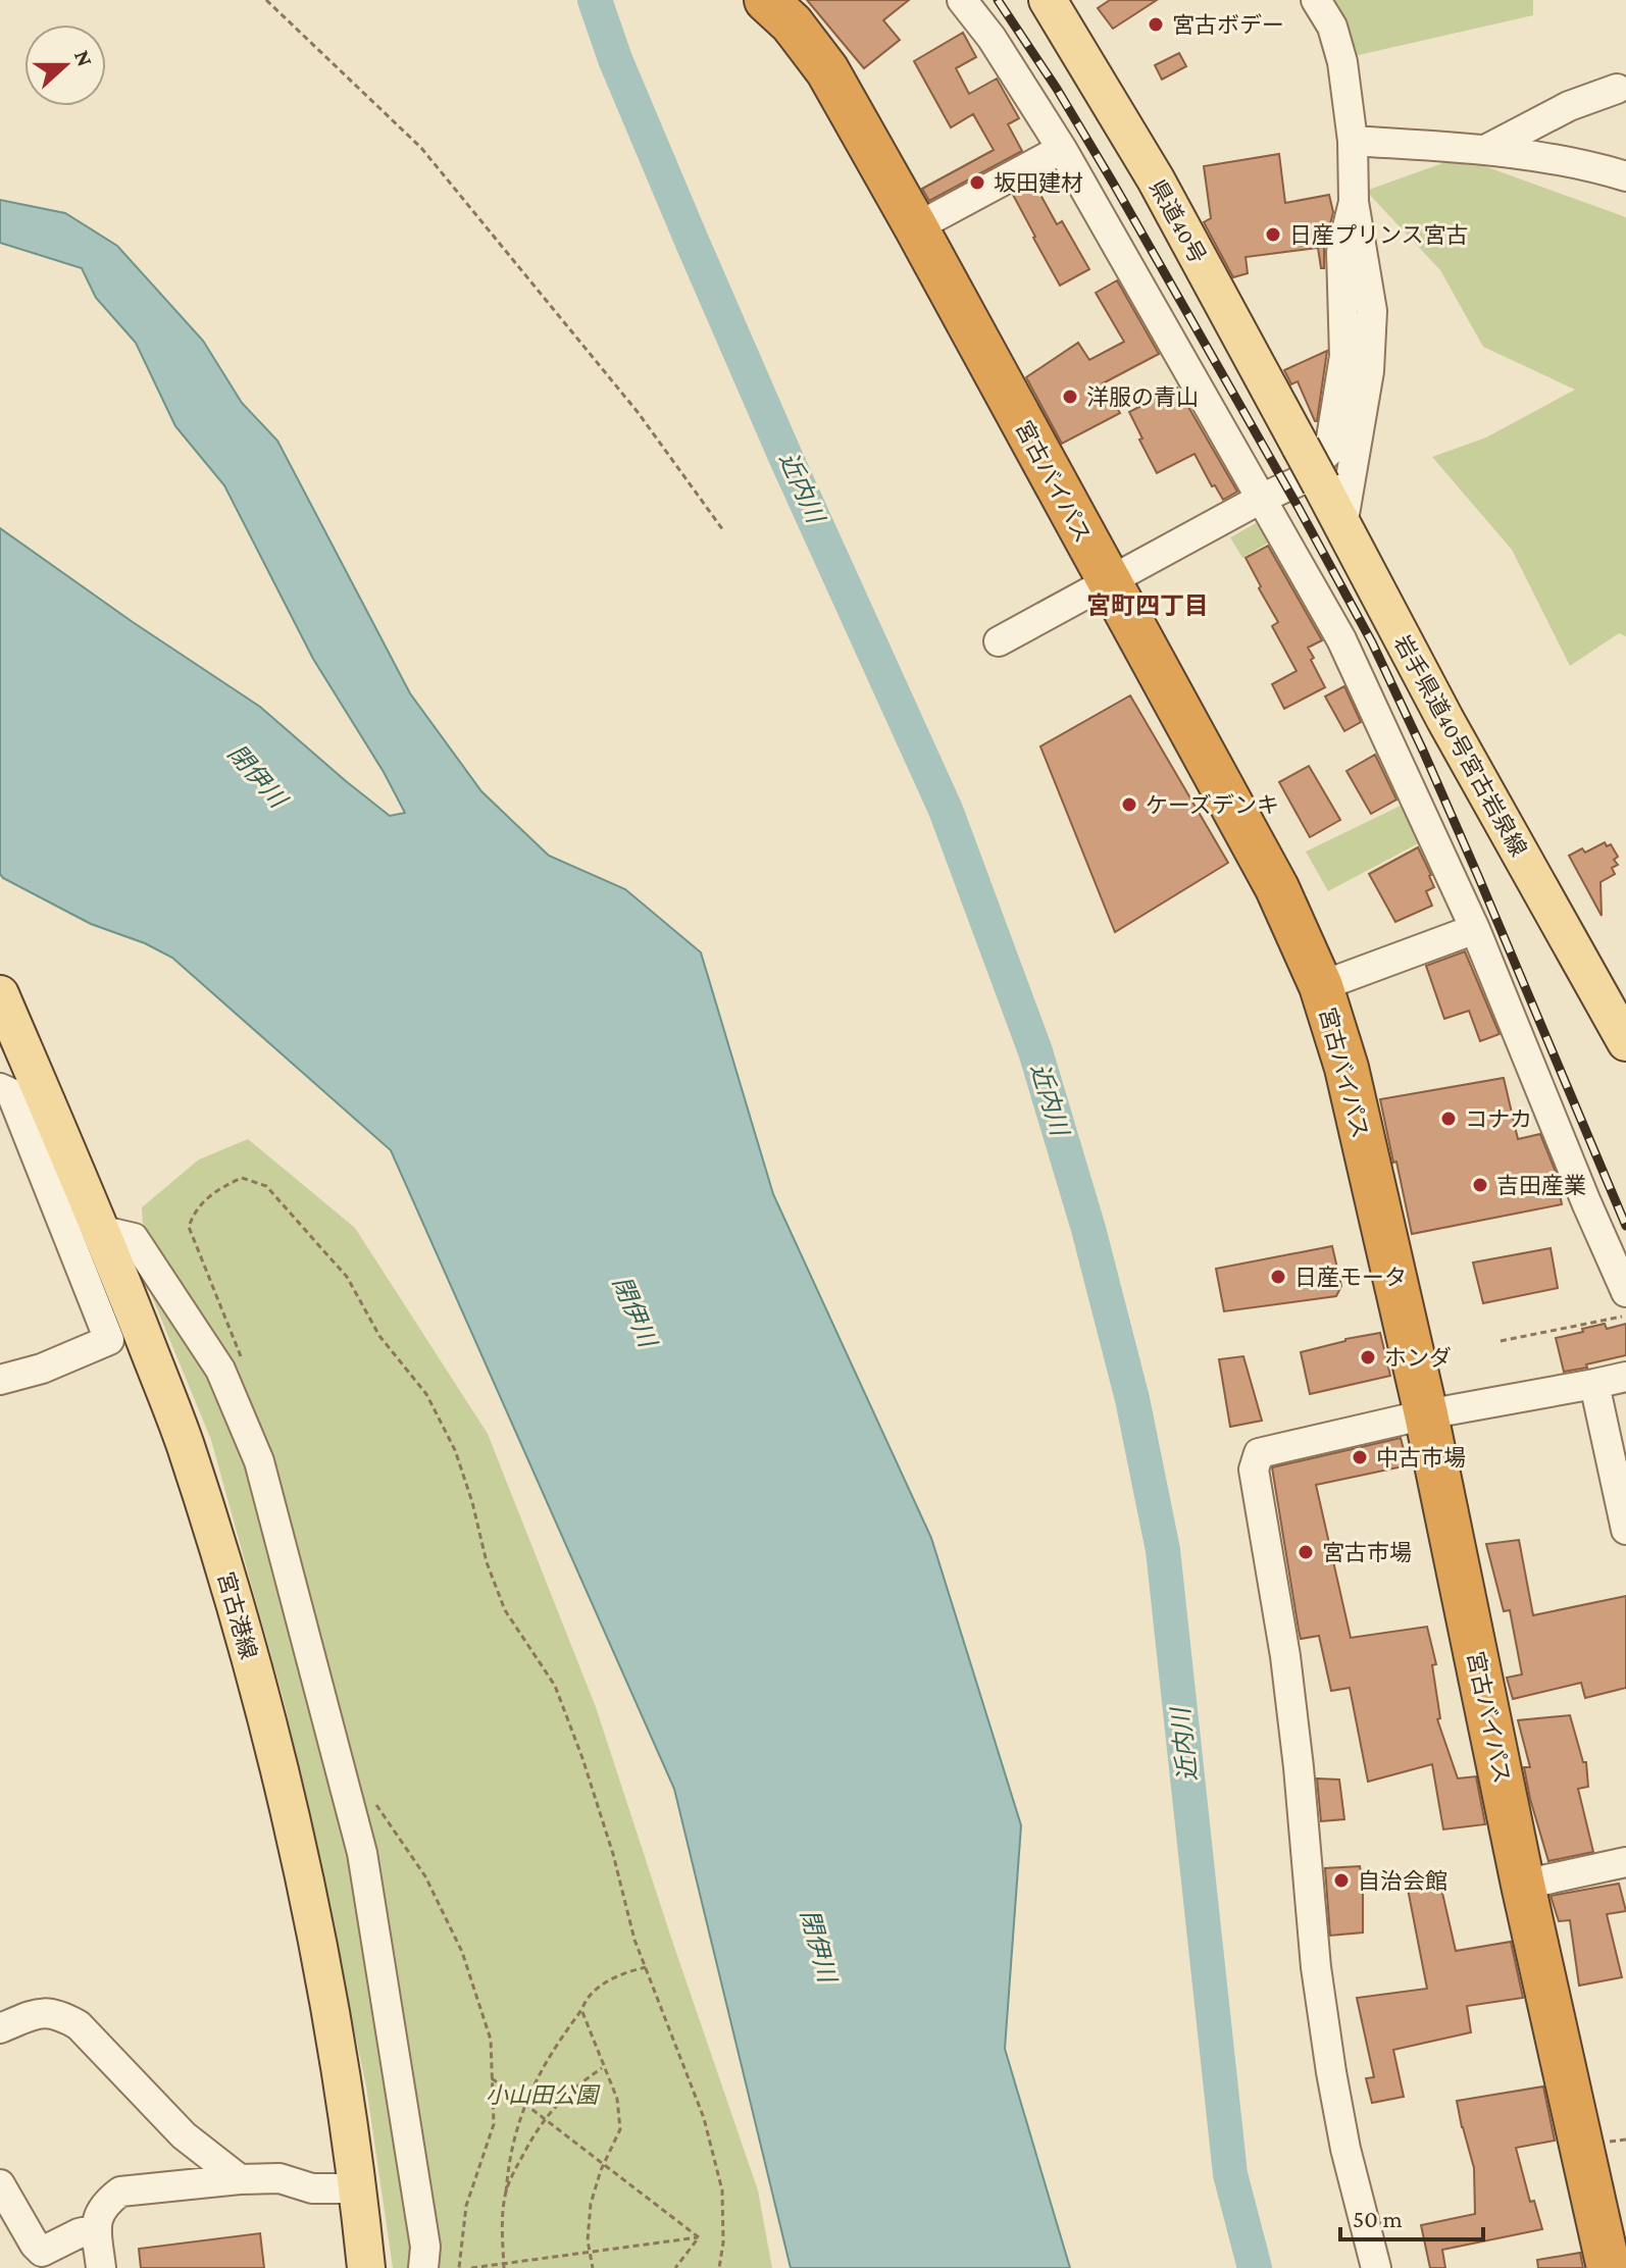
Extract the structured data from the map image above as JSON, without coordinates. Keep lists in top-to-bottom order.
{
  "streets": {
    "highway": ["宮古バイパス"],
    "main road": ["県道40号", "岩手県道40号宮古岩泉線", "宮古港線"]
  },
  "crossings": [
    ["県道40号", "岩手県道40号宮古岩泉線"]
  ],
  "districts": ["宮町四丁目"],
  "water": ["近内川", "閉伊川"],
  "parks": ["小山田公園"],
  "places": [
    "宮古ボデー",
    "坂田建材",
    "日産プリンス宮古",
    "洋服の青山",
    "ケーズデンキ",
    "コナカ",
    "吉田産業",
    "日産モータ",
    "ホンダ",
    "中古市場",
    "宮古市場",
    "自治会館"
  ],
  "scale_bar": "50 m",
  "north": "right"
}
